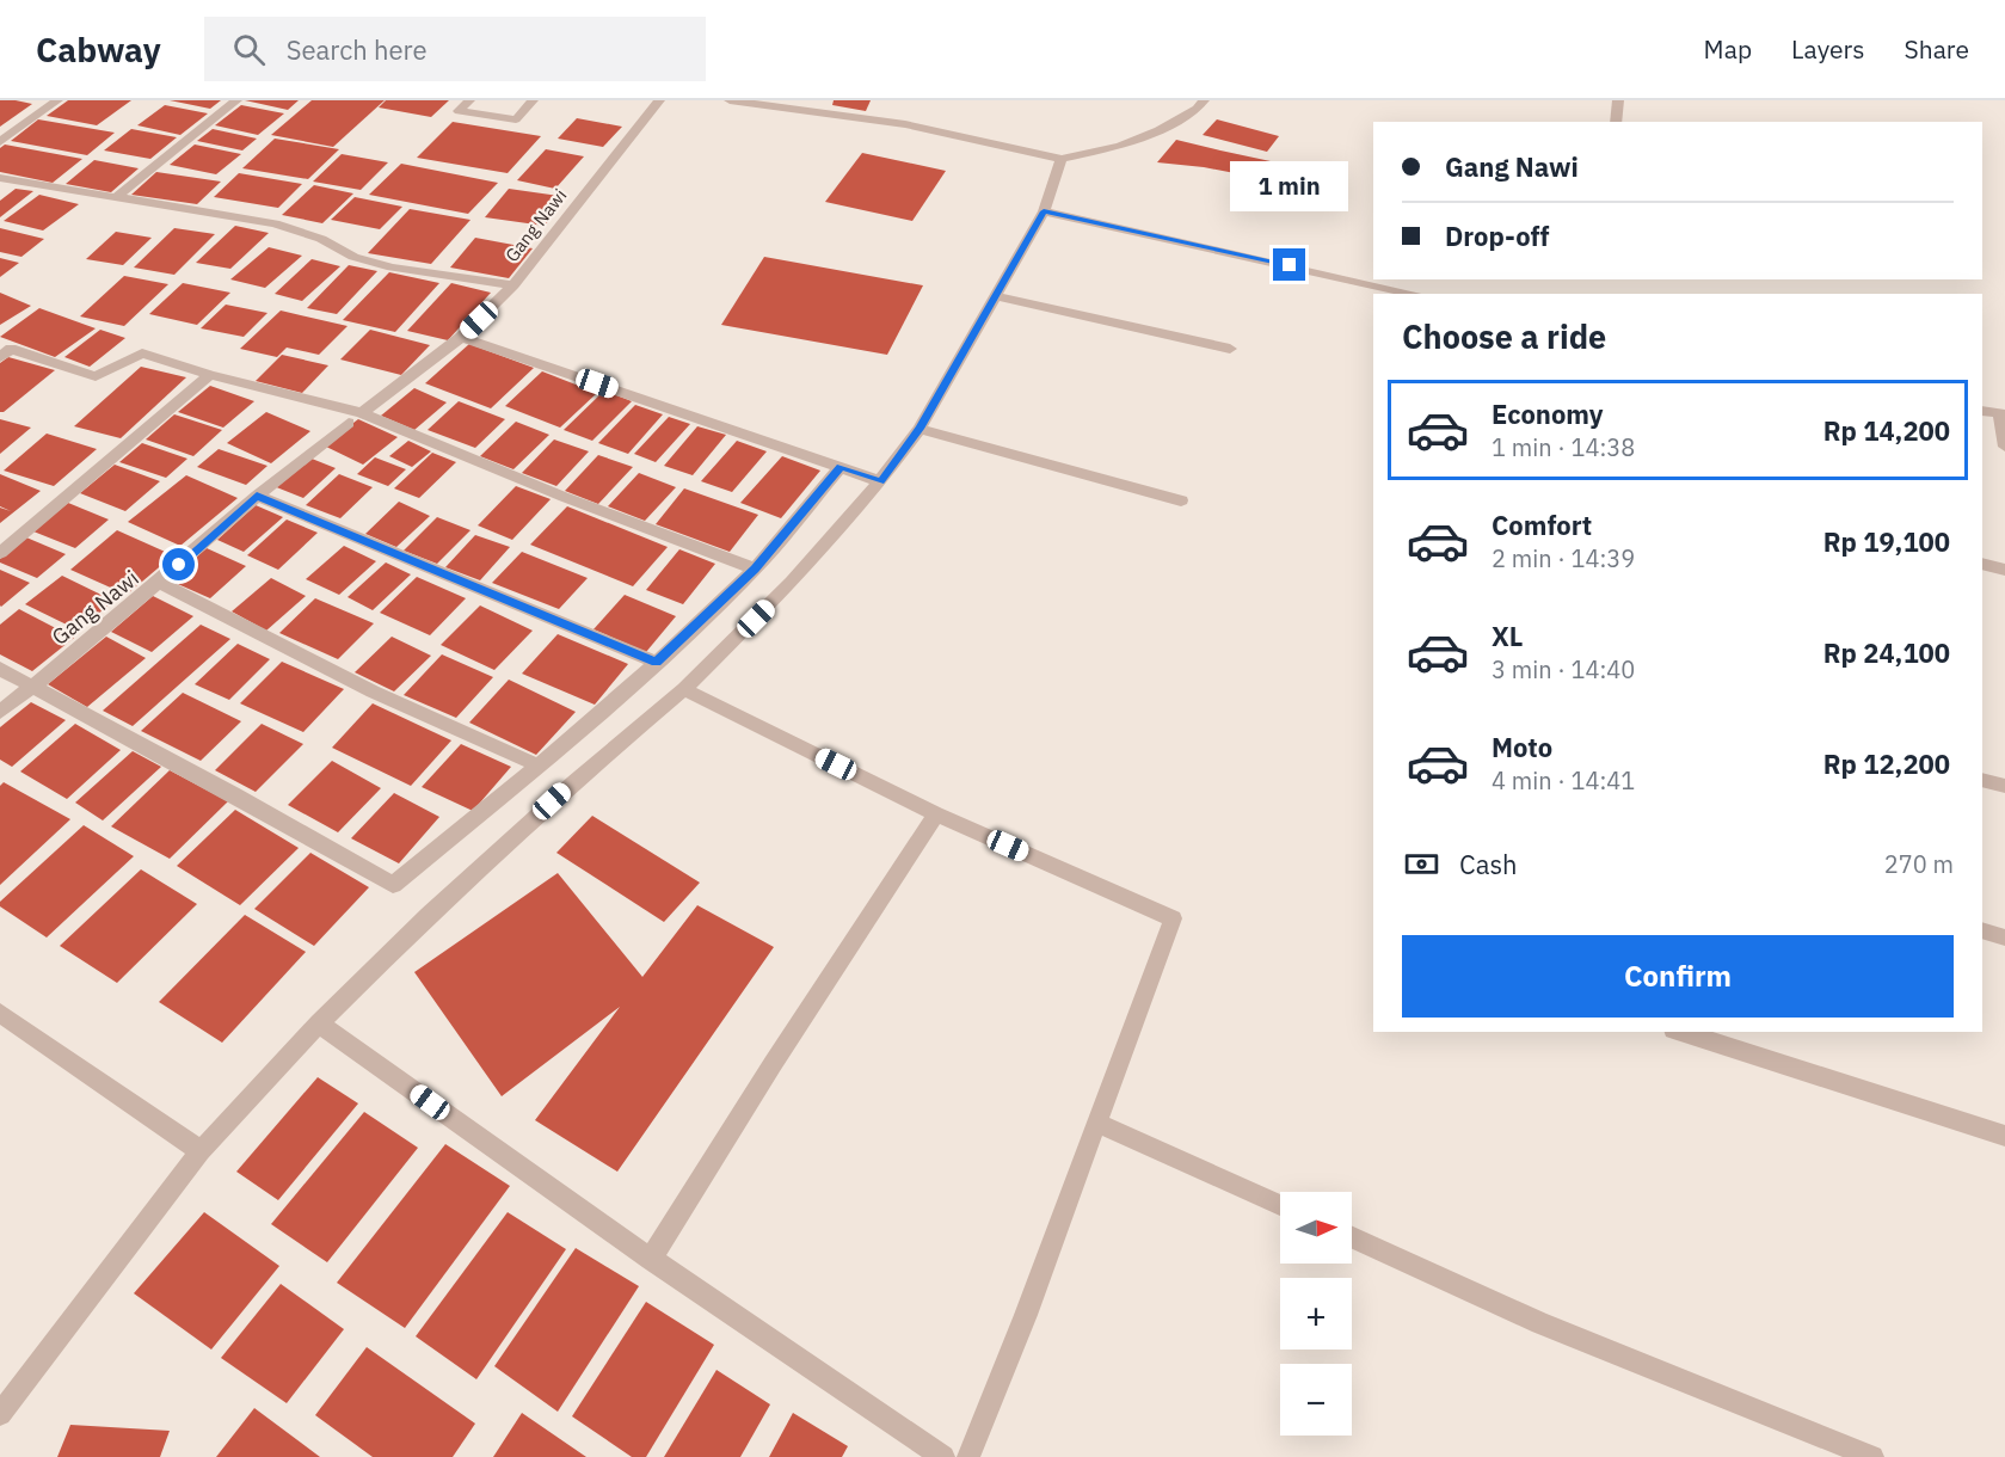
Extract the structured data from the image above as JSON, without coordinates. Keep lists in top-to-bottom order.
{
  "streets": {
    "street": ["Gang Nawi"]
  },
  "north": "right",
  "page": {
    "header": "Cabway",
    "search": "Search here",
    "nav": ["Map", "Layers", "Share"],
    "banner": ["Gang Nawi", "Drop-off"],
    "bubble": "1 min",
    "heading": "Choose a ride",
    "list": [
      {
        "name": "Economy",
        "note": "1 min · 14:38",
        "value": "Rp 14,200"
      },
      {
        "name": "Comfort",
        "note": "2 min · 14:39",
        "value": "Rp 19,100"
      },
      {
        "name": "XL",
        "note": "3 min · 14:40",
        "value": "Rp 24,100"
      },
      {
        "name": "Moto",
        "note": "4 min · 14:41",
        "value": "Rp 12,200"
      }
    ],
    "pay": ["Cash", "270 m"],
    "buttons": "Confirm",
    "map_buttons": ["+", "−"]
  }
}
